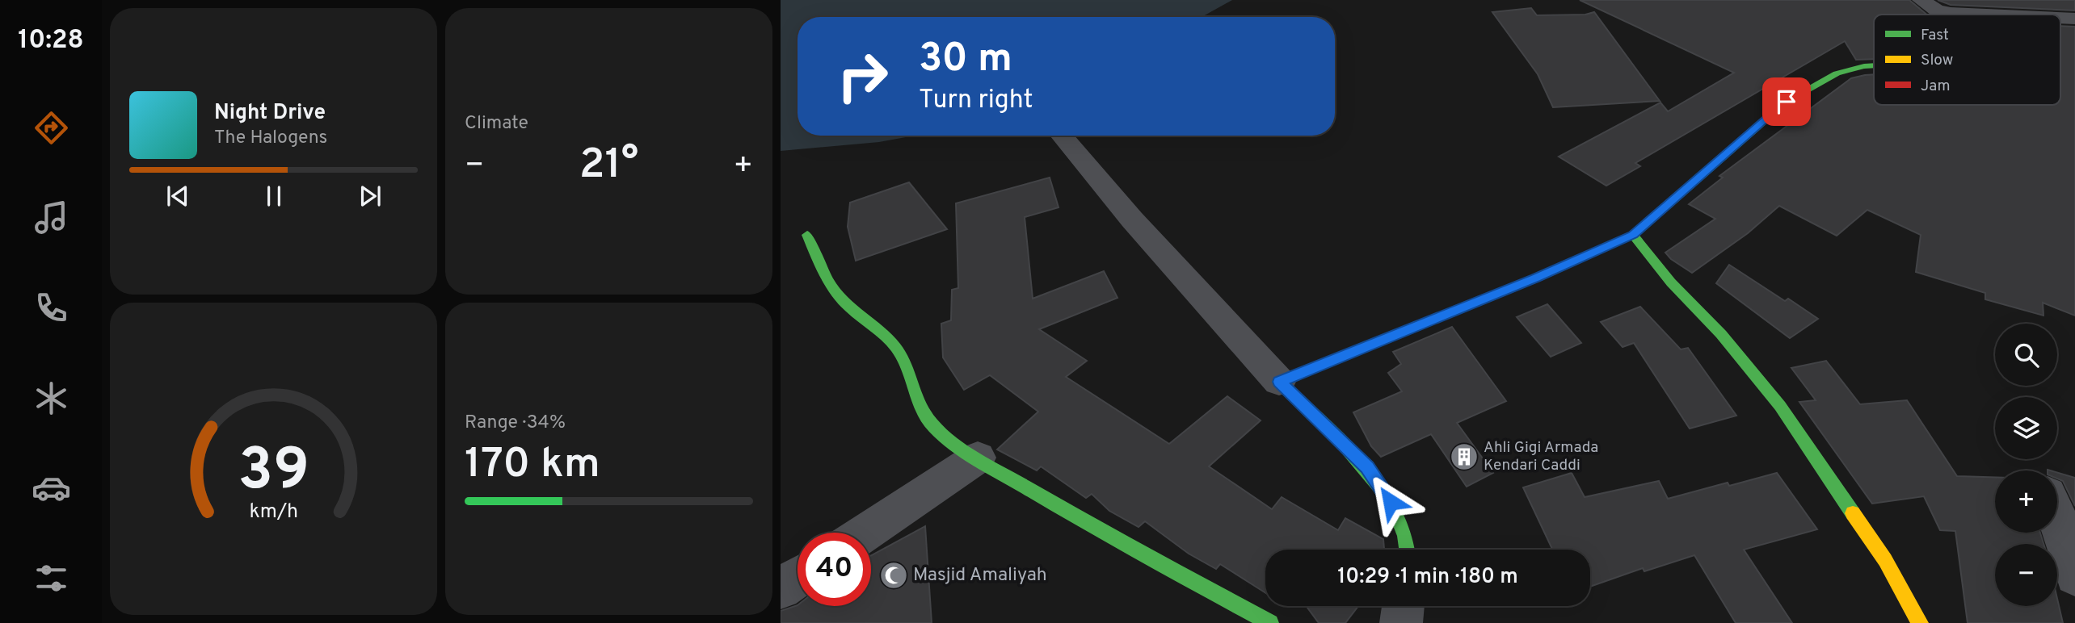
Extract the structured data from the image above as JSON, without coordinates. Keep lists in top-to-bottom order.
{
  "places": {
    "building": ["Ahli Gigi Armada Kendari Caddi"],
    "mosque": ["Masjid Amaliyah"]
  },
  "legend": ["Fast", "Slow", "Jam"],
  "page": {
    "tabs": "10:28",
    "tile": [
      "Climate",
      ["Range · 34%", "170 km"]
    ],
    "turn": ["30 m", "Turn right"],
    "song": ["Night Drive", "The Halogens"],
    "heat": ["−", "21°", "+"],
    "map_buttons": ["+", "−"],
    "limit": "40",
    "trip": "10:29 · 1 min · 180 m",
    "gauge": ["39", "km/h"]
  }
}
